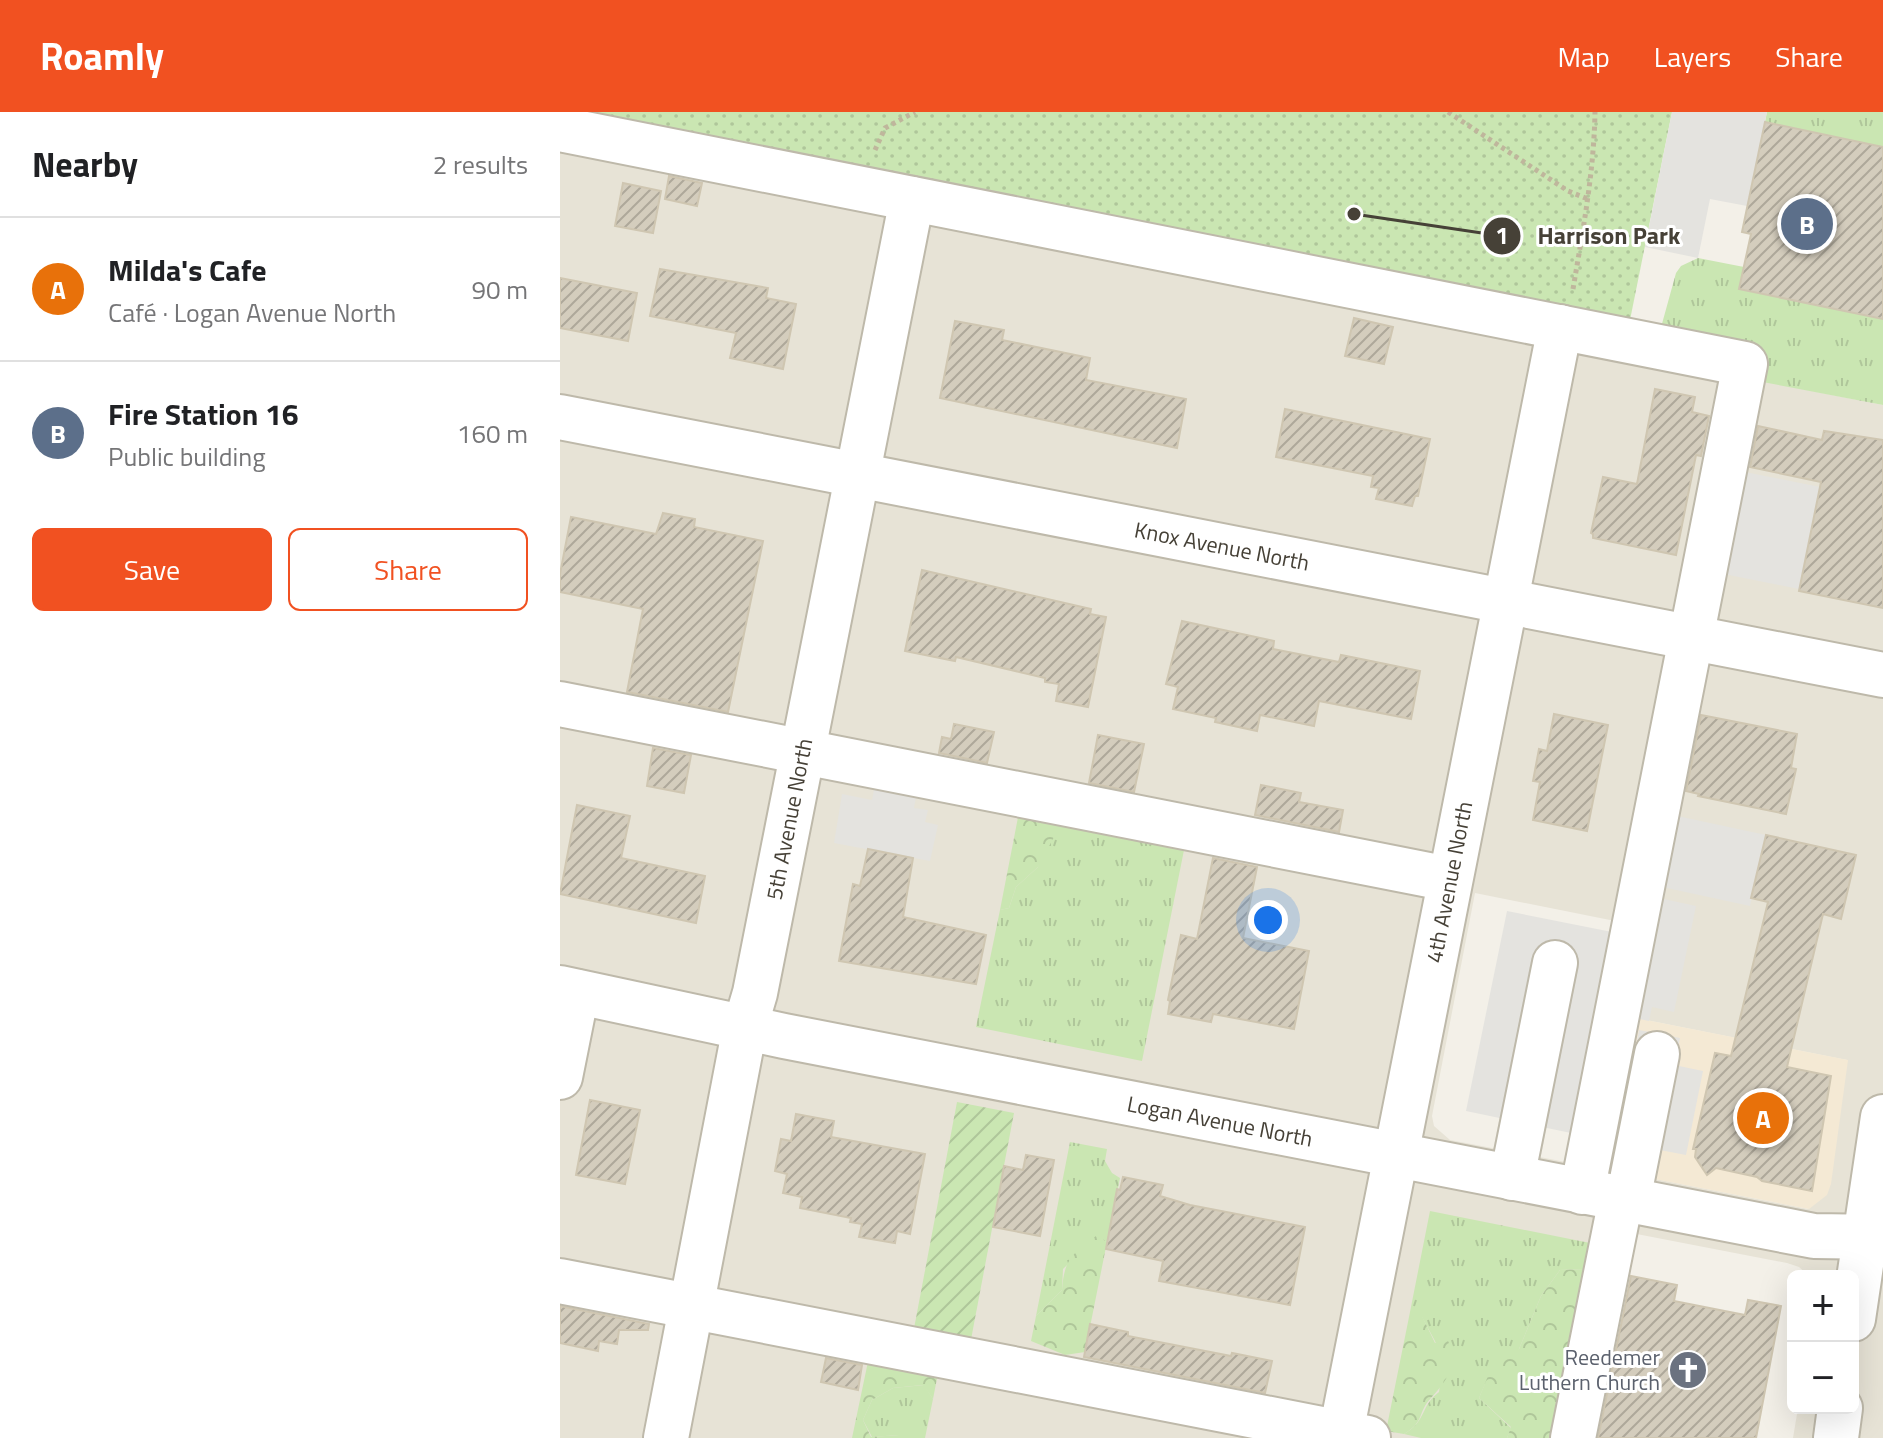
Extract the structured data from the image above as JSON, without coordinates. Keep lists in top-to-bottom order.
{
  "streets": {
    "street": [
      "Knox Avenue North",
      "5th Avenue North",
      "4th Avenue North",
      "Logan Avenue North"
    ]
  },
  "crossings": [
    ["Knox Avenue North", "5th Avenue North"],
    ["Knox Avenue North", "4th Avenue North"],
    ["5th Avenue North", "Logan Avenue North"],
    ["4th Avenue North", "Logan Avenue North"]
  ],
  "places": {
    "other": ["Harrison Park"],
    "church": ["Reedemer Luthern Church"]
  },
  "page": {
    "header": "Roamly",
    "nav": ["Map", "Layers", "Share"],
    "heading": ["Nearby", "2 results"],
    "pins": ["B", "A"],
    "list": [
      {
        "mark": "A",
        "name": "Milda's Cafe",
        "note": "Café · Logan Avenue North",
        "value": "90 m"
      },
      {
        "mark": "B",
        "name": "Fire Station 16",
        "note": "Public building",
        "value": "160 m"
      }
    ],
    "buttons": ["Save", "Share"],
    "map_buttons": ["+", "−"]
  }
}
